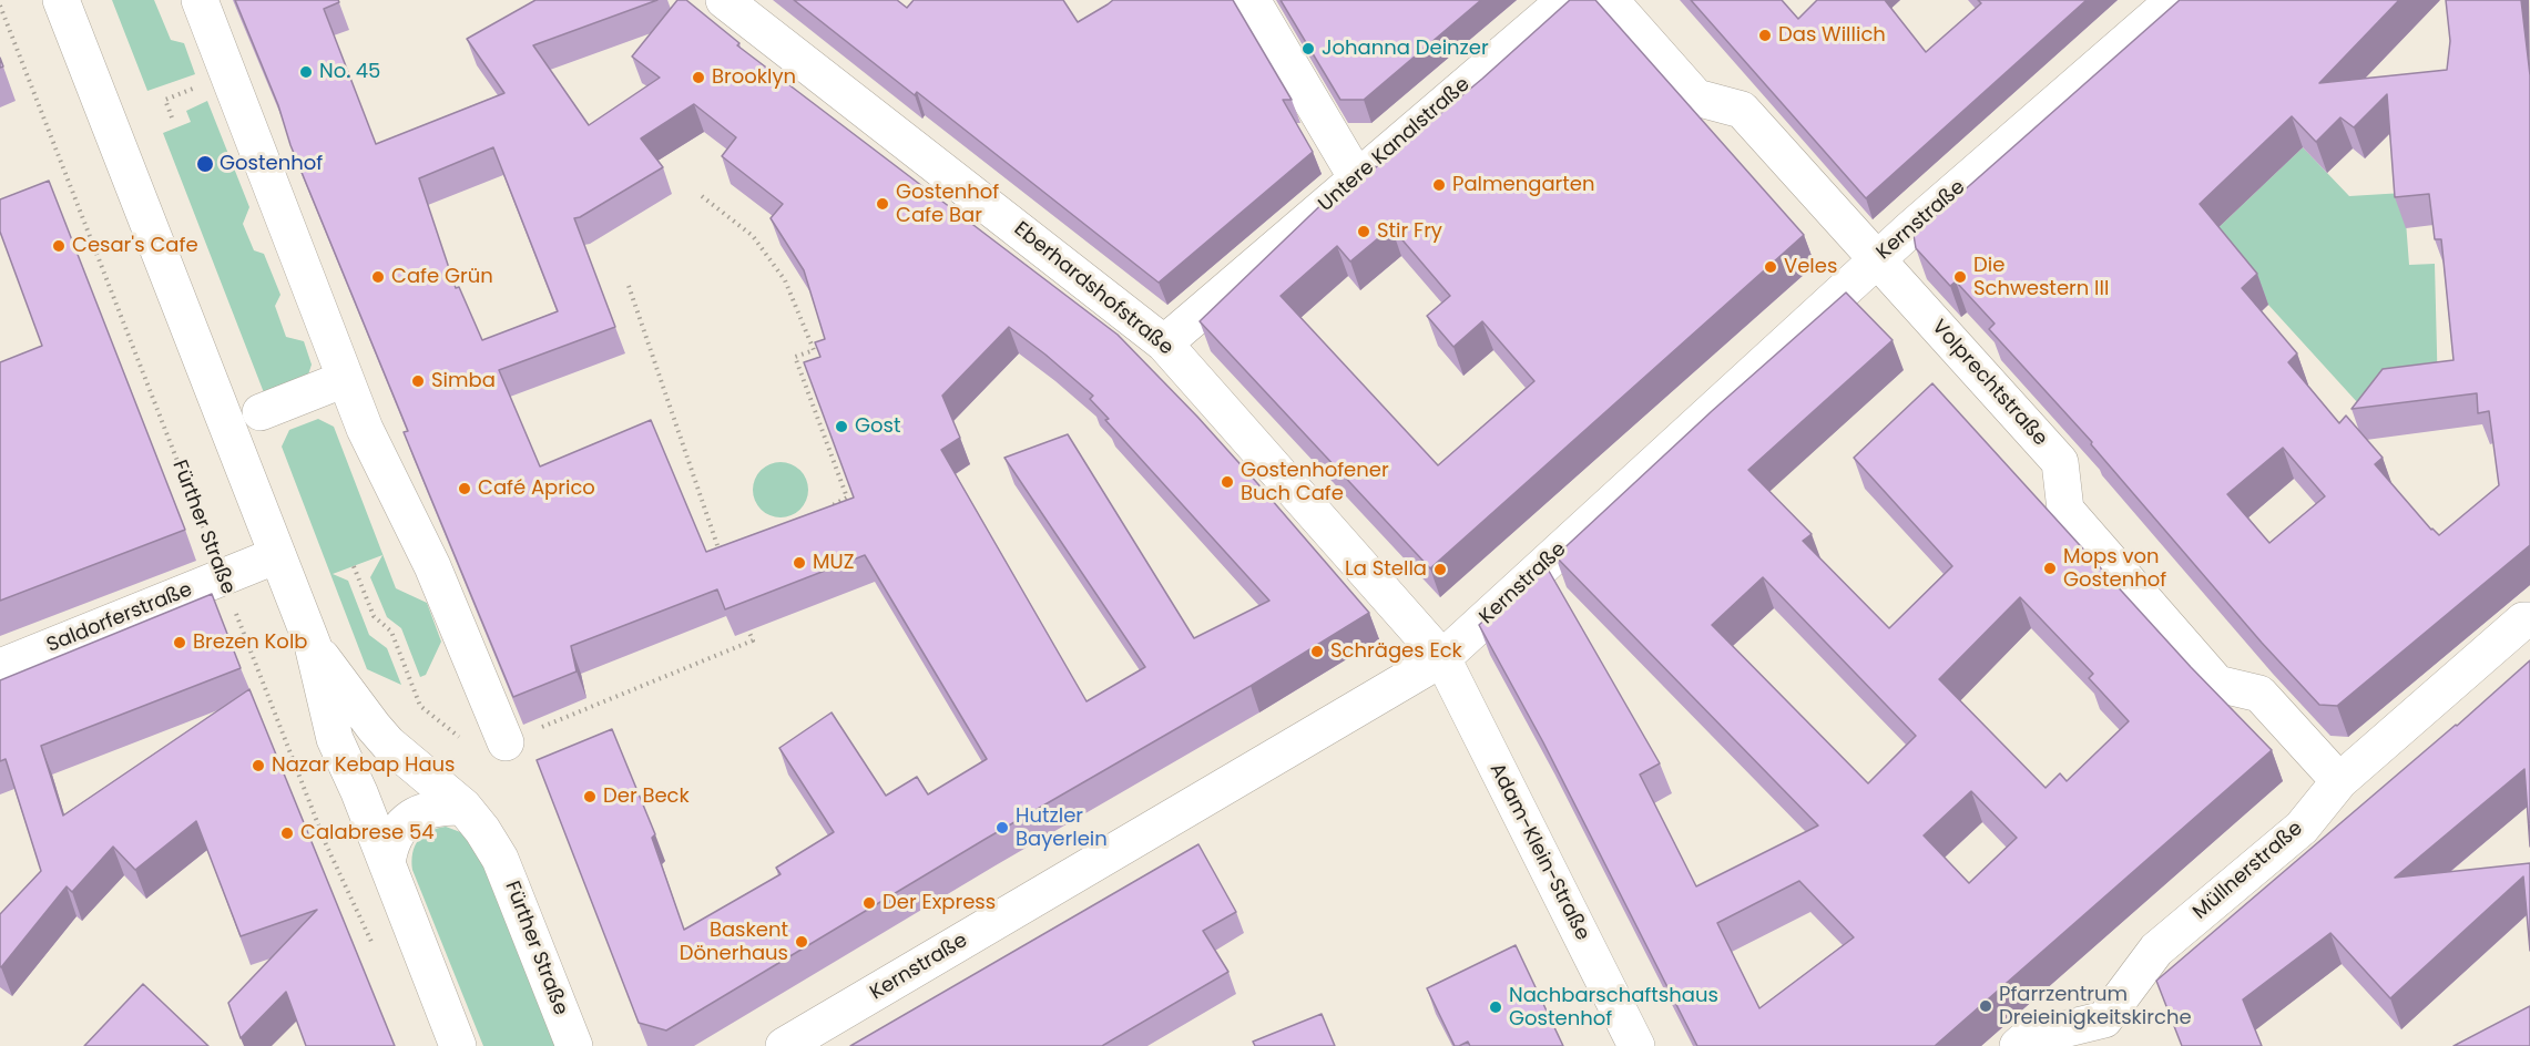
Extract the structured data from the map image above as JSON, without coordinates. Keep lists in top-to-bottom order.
{
  "streets": {
    "street": [
      "Untere Kanalstraße",
      "Kernstraße",
      "Eberhardshofstraße",
      "Volprechtstraße",
      "Fürther Straße",
      "Saldorferstraße",
      "Adam-Klein-Straße",
      "Müllnerstraße"
    ]
  },
  "crossings": [
    ["Untere Kanalstraße", "Eberhardshofstraße"],
    ["Kernstraße", "Eberhardshofstraße"],
    ["Kernstraße", "Volprechtstraße"],
    ["Kernstraße", "Adam-Klein-Straße"],
    ["Eberhardshofstraße", "Adam-Klein-Straße"],
    ["Volprechtstraße", "Müllnerstraße"],
    ["Fürther Straße", "Saldorferstraße"]
  ],
  "places": [
    "Das Willich",
    "Johanna Deinzer",
    "No. 45",
    "Brooklyn",
    "Gostenhof",
    "Palmengarten",
    "Gostenhof Cafe Bar",
    "Stir Fry",
    "Cesar's Cafe",
    "Veles",
    "Cafe Grün",
    "Die Schwestern III",
    "Simba",
    "Gost",
    "Gostenhofener Buch Cafe",
    "Café Aprico",
    "MUZ",
    "Mops von Gostenhof",
    "La Stella",
    "Brezen Kolb",
    "Schräges Eck",
    "Nazar Kebap Haus",
    "Der Beck",
    "Hutzler Bayerlein",
    "Calabrese 54",
    "Der Express",
    "Baskent Dönerhaus",
    "Pfarrzentrum Dreieinigkeitskirche",
    "Nachbarschaftshaus Gostenhof"
  ]
}
